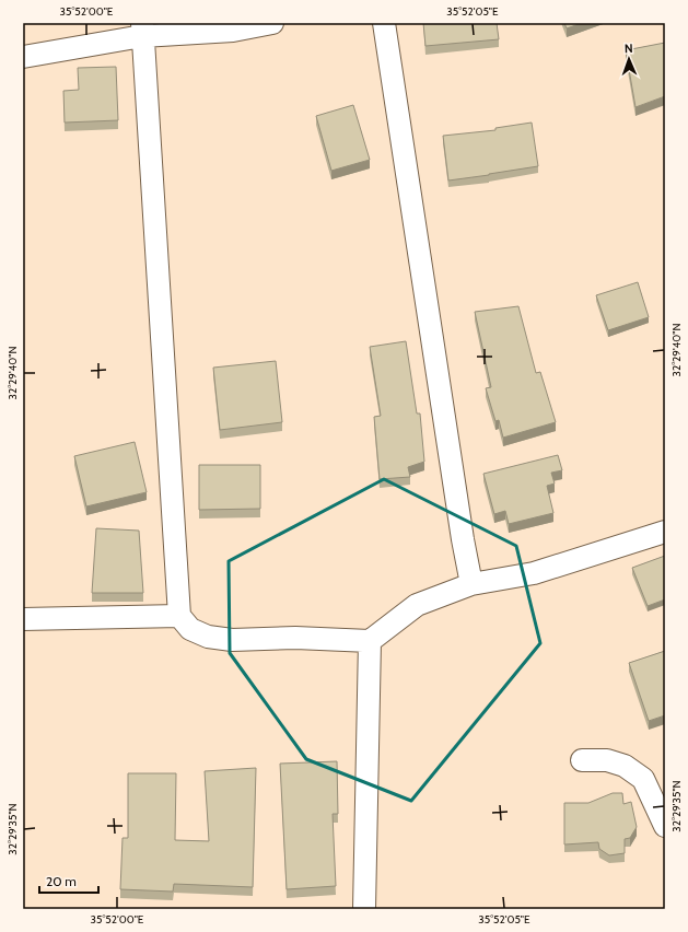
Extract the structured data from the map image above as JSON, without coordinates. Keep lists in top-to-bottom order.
{
  "scale_bar": "20 m",
  "north": "top",
  "coordinates": [
    "35°52'00\"E",
    "35°52'05\"E",
    "32°29'40\"N",
    "32°29'35\"N"
  ]
}
